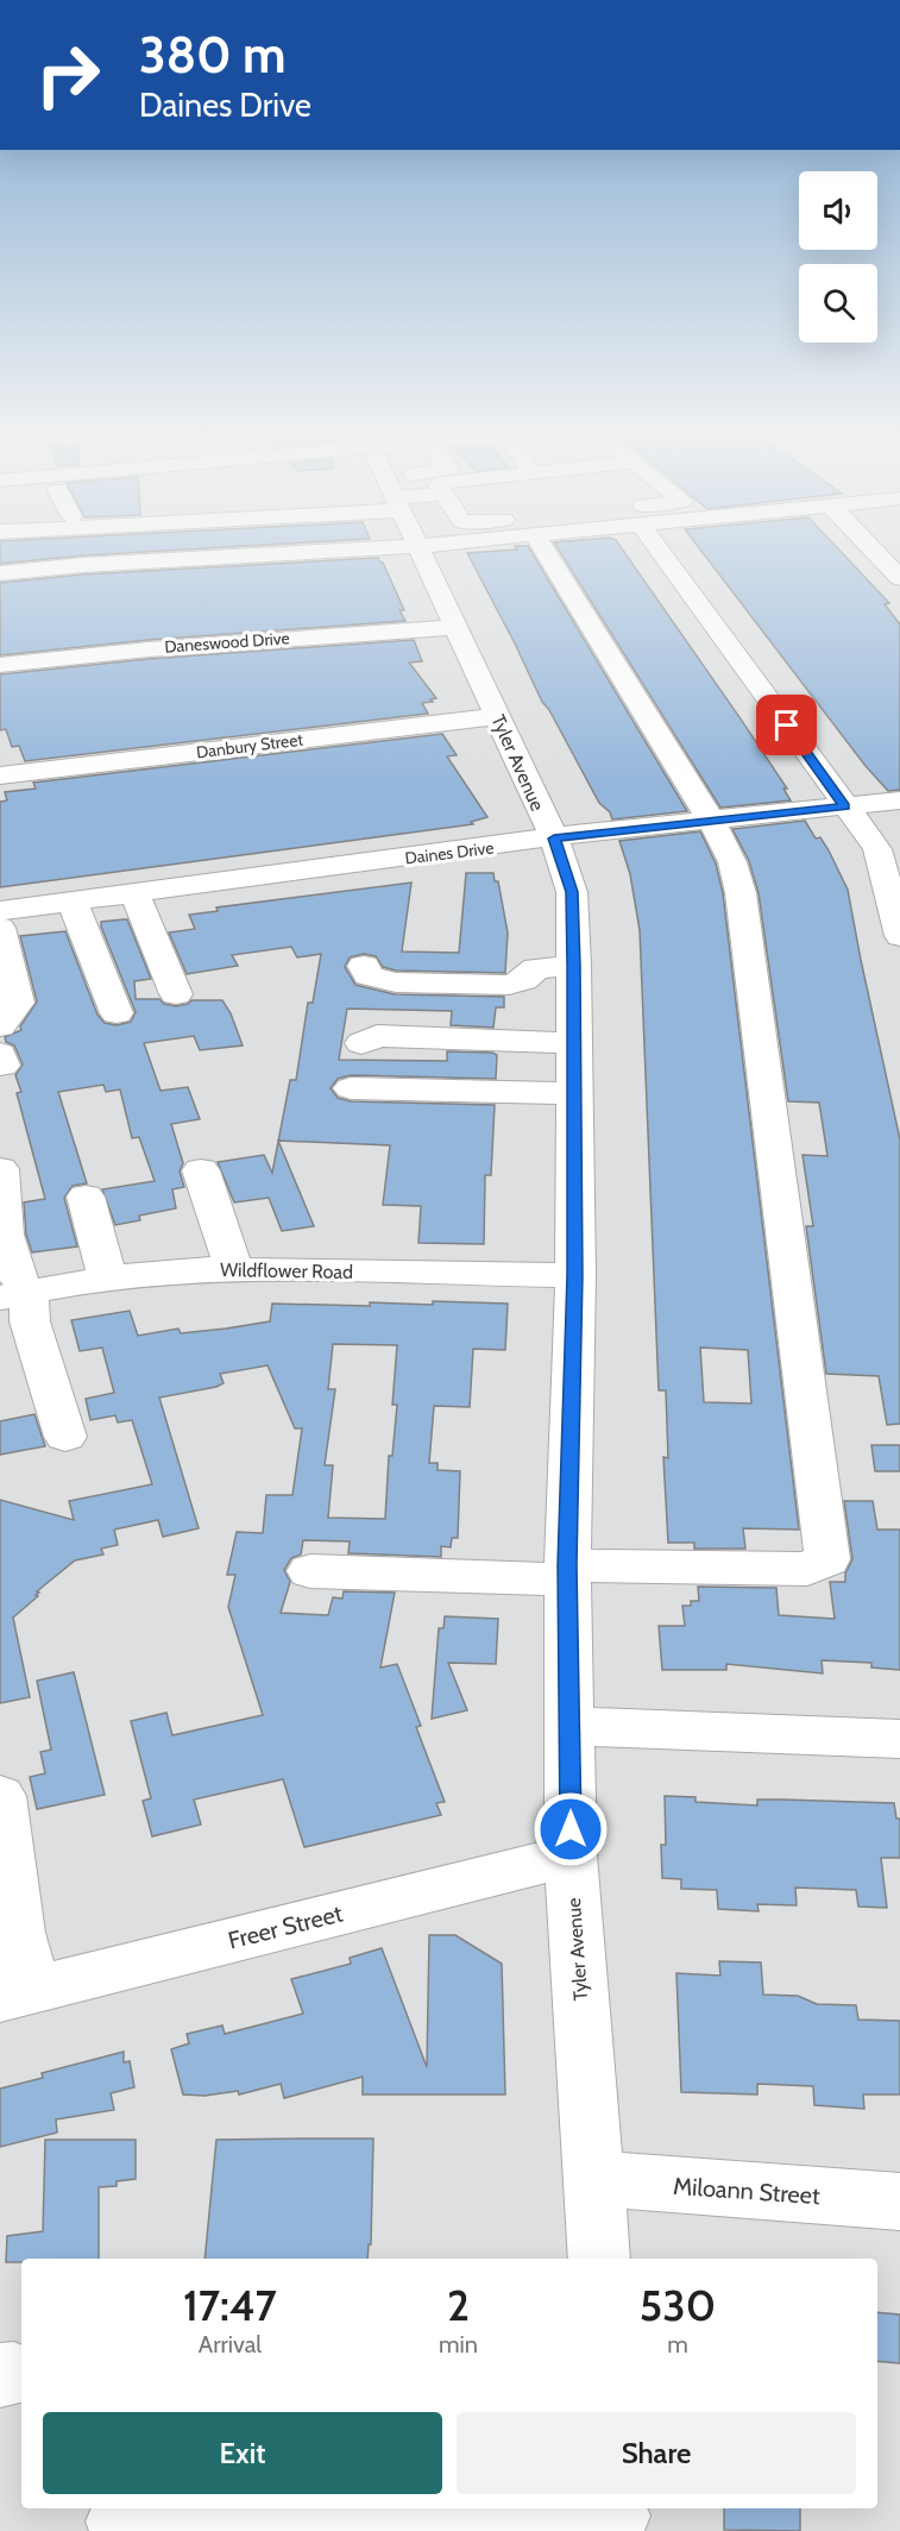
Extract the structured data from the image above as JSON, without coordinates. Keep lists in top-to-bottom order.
{
  "streets": {
    "street": [
      "Daneswood Drive",
      "Danbury Street",
      "Tyler Avenue",
      "Daines Drive",
      "Wildflower Road",
      "Freer Street",
      "Miloann Street"
    ]
  },
  "crossings": [
    ["Daneswood Drive", "Tyler Avenue"],
    ["Danbury Street", "Tyler Avenue"],
    ["Tyler Avenue", "Daines Drive"],
    ["Tyler Avenue", "Wildflower Road"],
    ["Tyler Avenue", "Freer Street"],
    ["Tyler Avenue", "Miloann Street"]
  ],
  "page": {
    "turn": ["380 m", "Daines Drive"],
    "eta": [
      "17:47",
      "Arrival",
      "2",
      "min",
      "530",
      "m"
    ],
    "buttons": ["Exit", "Share"]
  }
}
